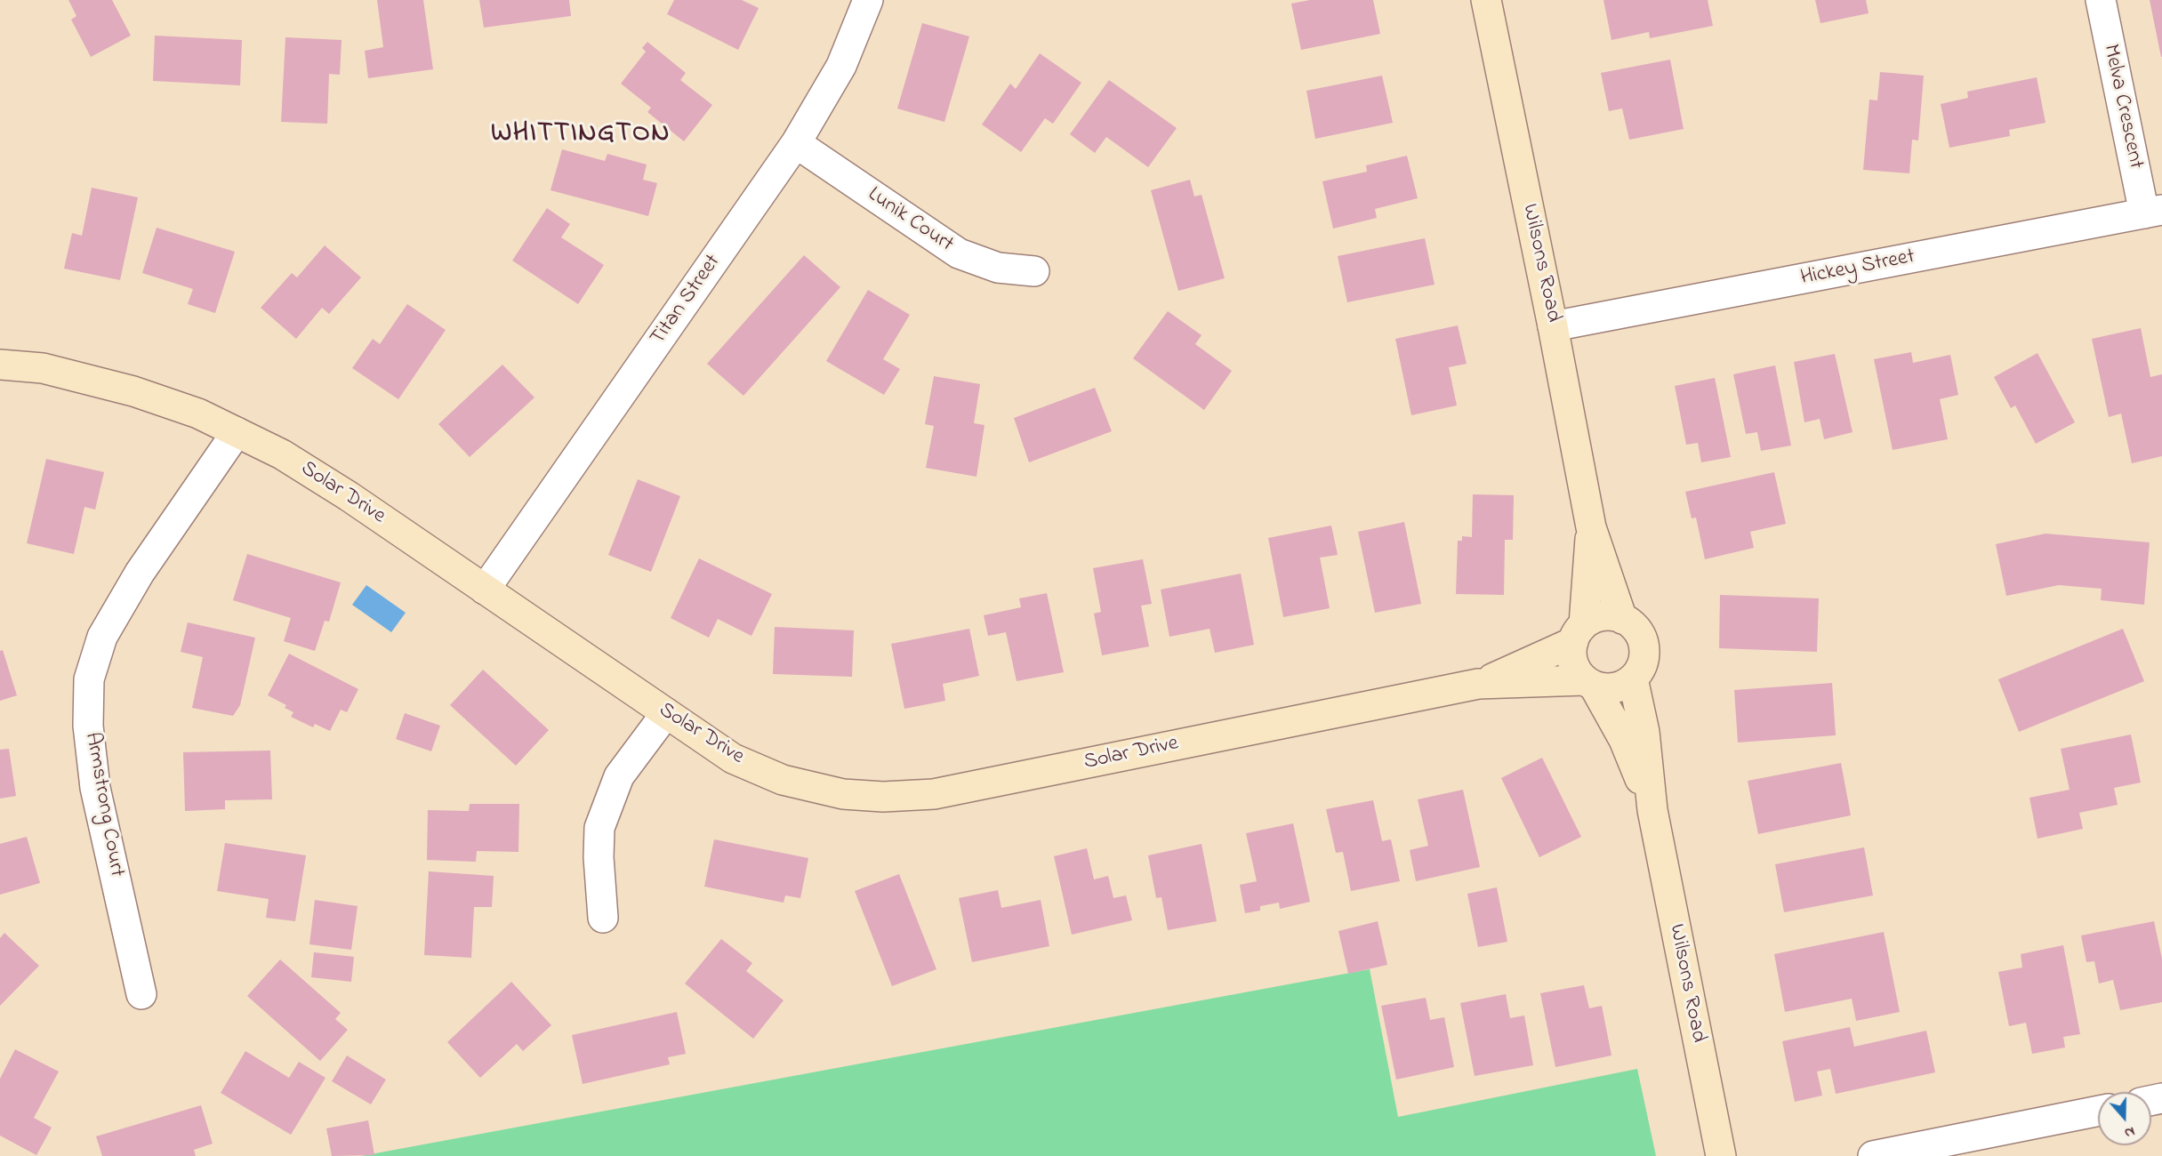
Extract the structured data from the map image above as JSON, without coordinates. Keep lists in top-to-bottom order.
{
  "streets": {
    "street": [
      "Melva Crescent",
      "Lunik Court",
      "Wilsons Road",
      "Hickey Street",
      "Titan Street",
      "Solar Drive",
      "Armstrong Court"
    ]
  },
  "crossings": [
    ["Melva Crescent", "Hickey Street"],
    ["Lunik Court", "Titan Street"],
    ["Wilsons Road", "Hickey Street"],
    ["Wilsons Road", "Solar Drive"],
    ["Titan Street", "Solar Drive"],
    ["Solar Drive", "Armstrong Court"]
  ],
  "districts": ["WHITTINGTON"],
  "north": "bottom"
}
